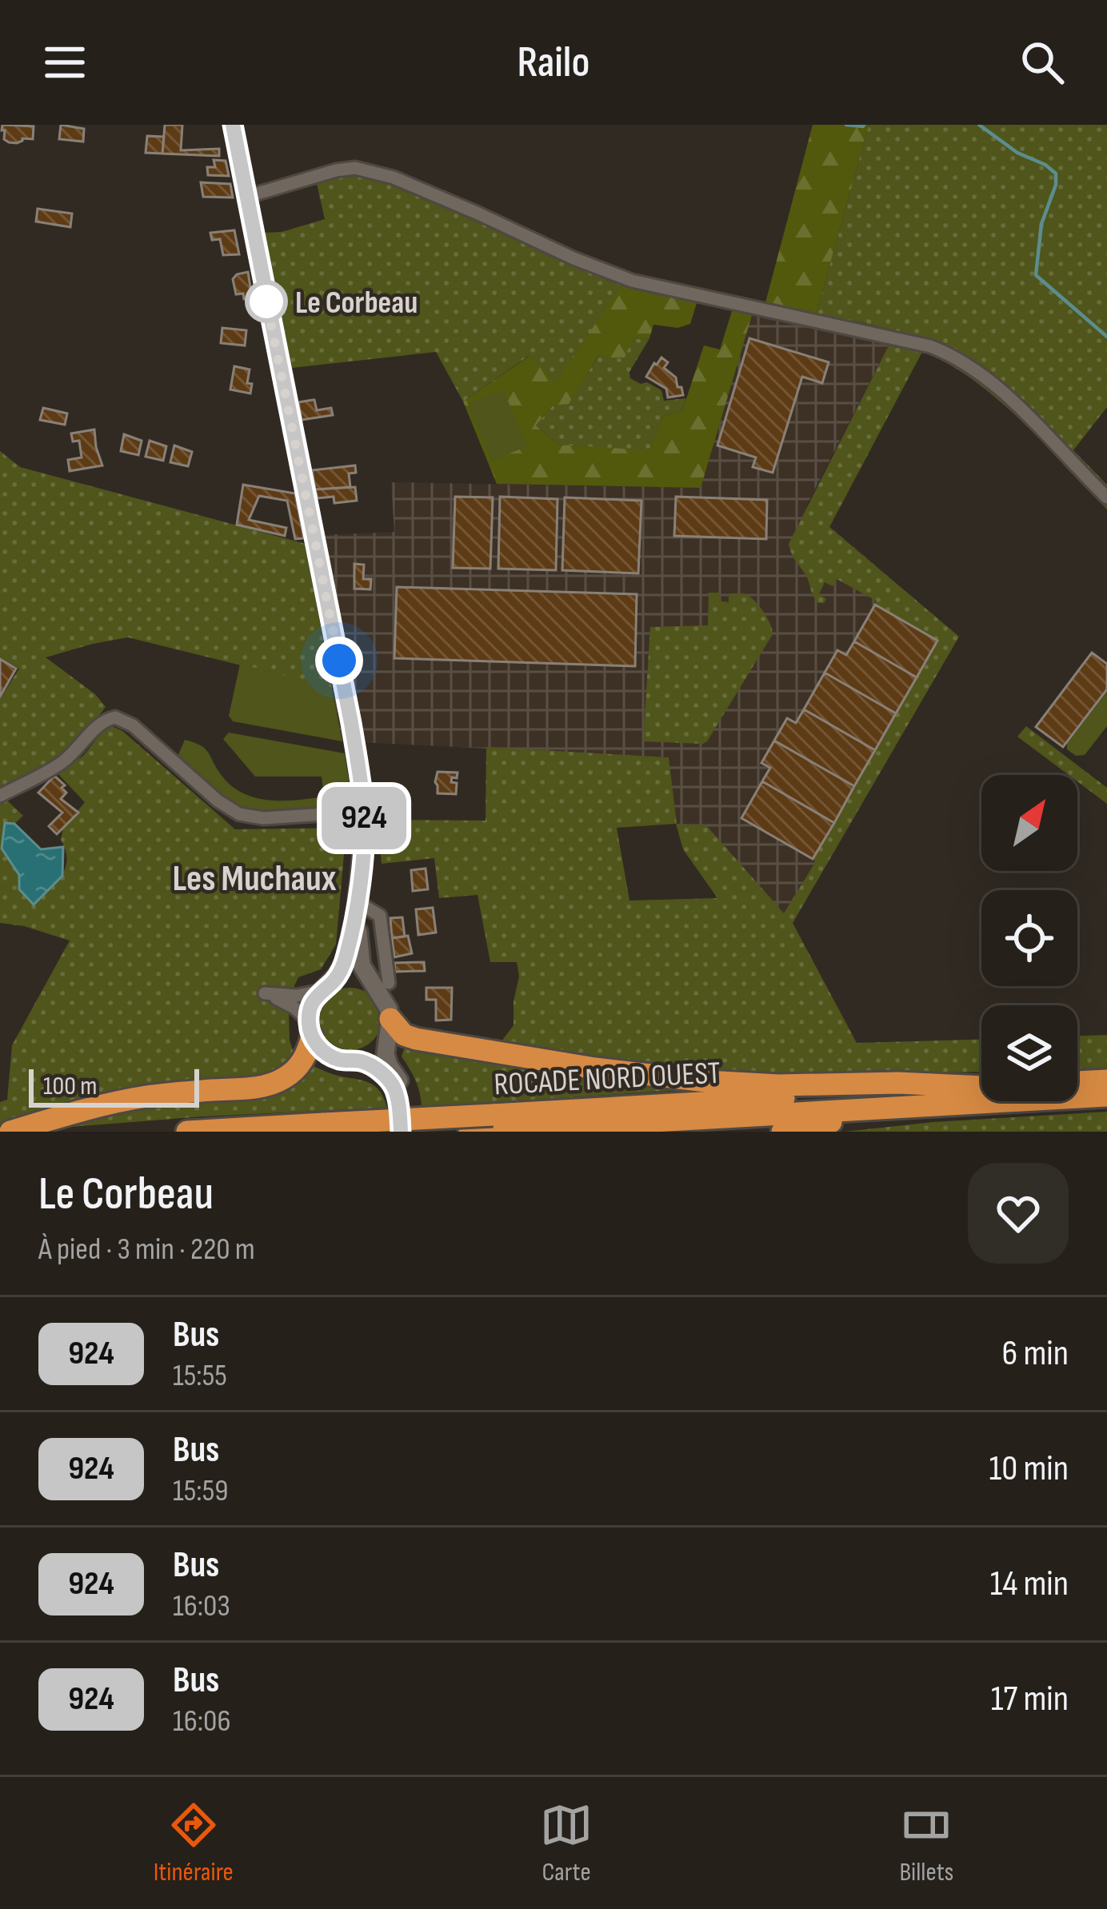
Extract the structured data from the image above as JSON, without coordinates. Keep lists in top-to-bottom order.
{
  "streets": {
    "highway": ["ROCADE NORD OUEST"]
  },
  "districts": ["Les Muchaux"],
  "places": ["Le Corbeau"],
  "lines": ["bus line 924"],
  "scale_bar": "100 m",
  "north": "top right",
  "page": {
    "header": "Railo",
    "on_map": "924",
    "scale": "100 m",
    "heading": ["Le Corbeau", "À pied · 3 min · 220 m"],
    "list": [
      {
        "mark": "924",
        "name": "Bus",
        "note": "15:55",
        "value": "6 min"
      },
      {
        "mark": "924",
        "name": "Bus",
        "note": "15:59",
        "value": "10 min"
      },
      {
        "mark": "924",
        "name": "Bus",
        "note": "16:03",
        "value": "14 min"
      },
      {
        "mark": "924",
        "name": "Bus",
        "note": "16:06",
        "value": "17 min"
      }
    ],
    "tabs": ["Itinéraire", "Carte", "Billets"]
  }
}
